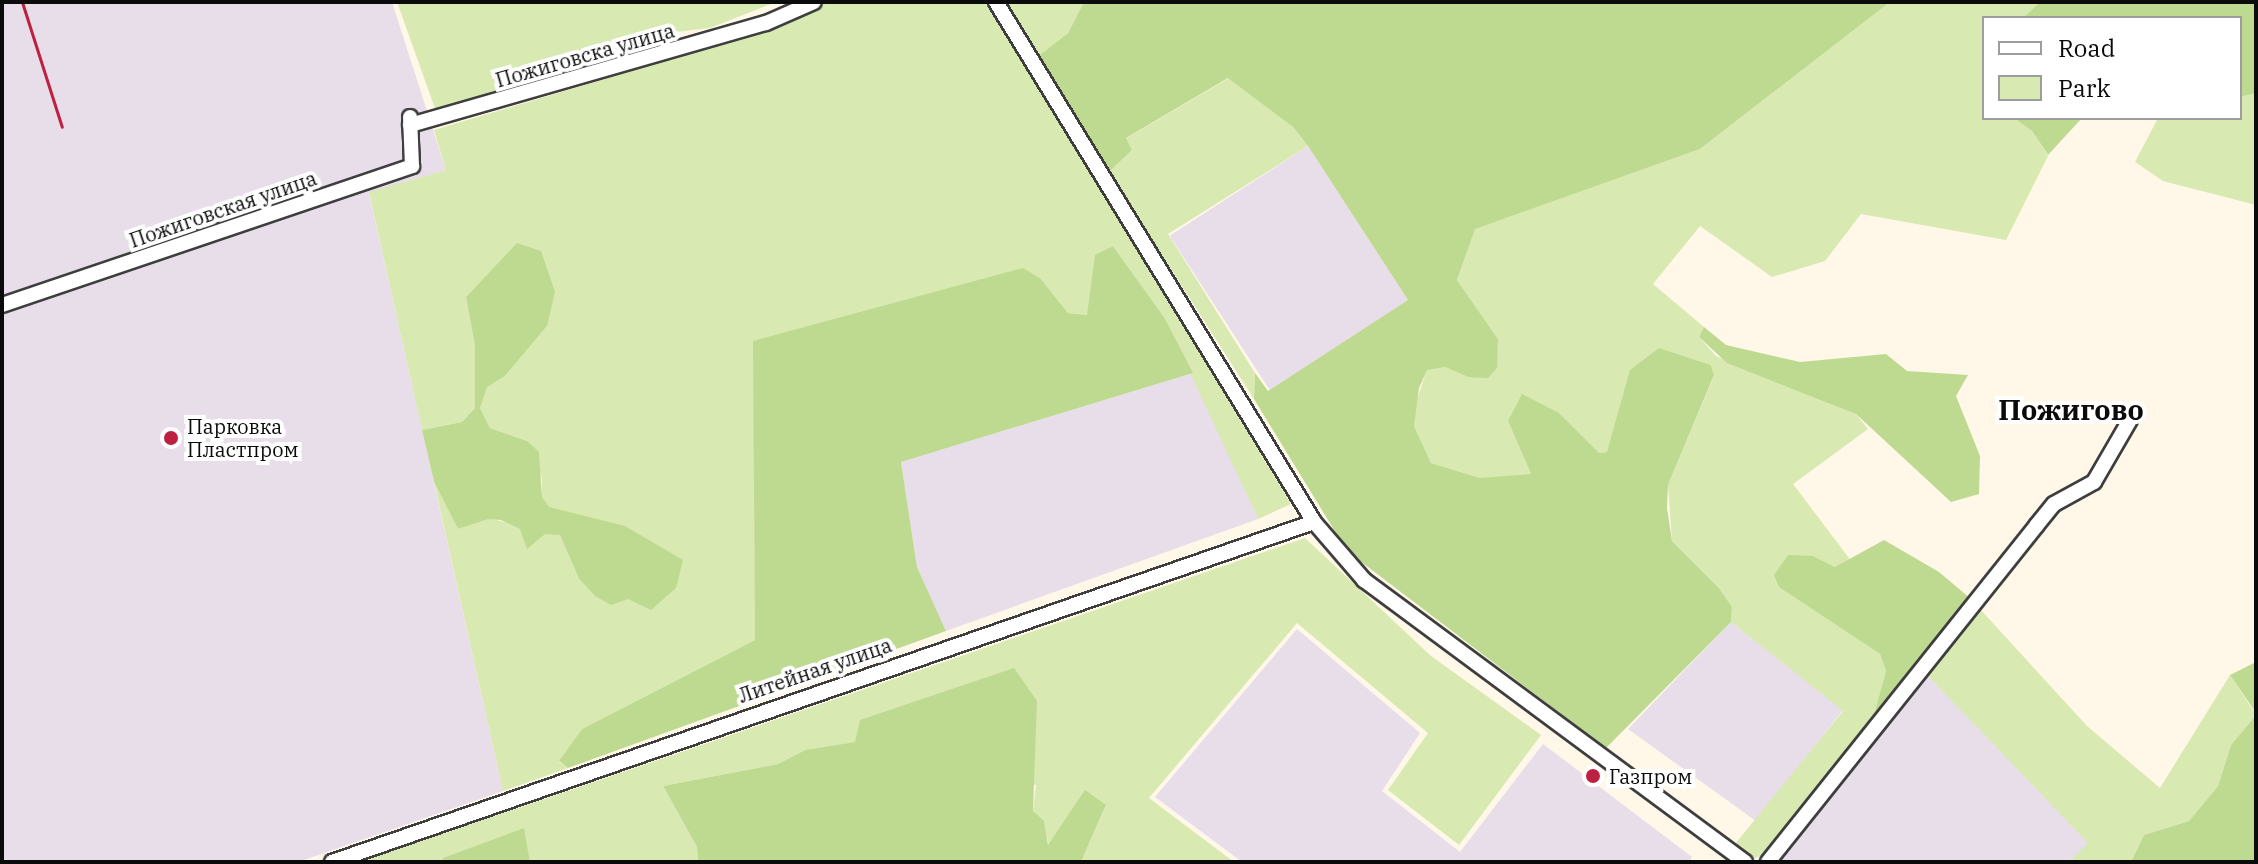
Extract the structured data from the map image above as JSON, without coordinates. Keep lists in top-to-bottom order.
{
  "streets": {
    "street": ["Пожиговска улица", "Пожиговская улица", "Литейная улица"]
  },
  "crossings": [
    ["Пожиговска улица", "Пожиговская улица"]
  ],
  "districts": ["Пожигово"],
  "places": ["Парковка Пластпром", "Газпром"],
  "legend": ["Road", "Park"]
}
